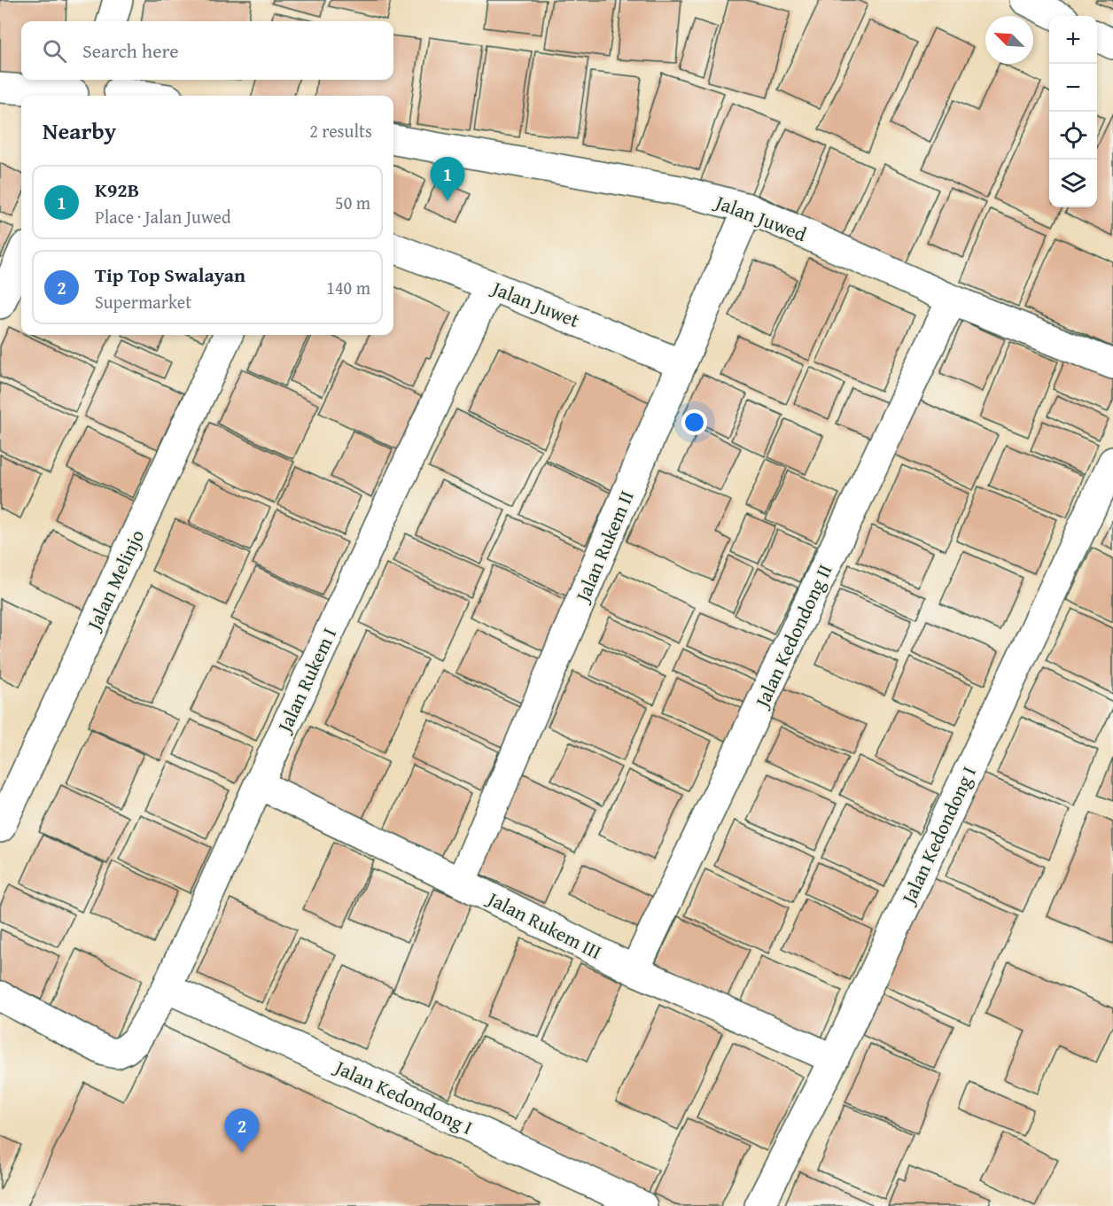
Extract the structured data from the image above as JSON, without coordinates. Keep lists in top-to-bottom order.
{
  "streets": {
    "street": [
      "Jalan Juwed",
      "Jalan Juwet",
      "Jalan Rukem II",
      "Jalan Melinjo",
      "Jalan Kedondong II",
      "Jalan Rukem I",
      "Jalan Kedondong I",
      "Jalan Rukem III"
    ]
  },
  "crossings": [
    ["Jalan Juwed", "Jalan Rukem II"],
    ["Jalan Juwed", "Jalan Kedondong II"],
    ["Jalan Juwet", "Jalan Rukem II"],
    ["Jalan Juwet", "Jalan Rukem I"],
    ["Jalan Rukem II", "Jalan Rukem III"],
    ["Jalan Kedondong II", "Jalan Rukem III"],
    ["Jalan Rukem I", "Jalan Kedondong I"],
    ["Jalan Rukem I", "Jalan Rukem III"],
    ["Jalan Kedondong I", "Jalan Rukem III"]
  ],
  "north": "top left",
  "page": {
    "map_buttons": ["+", "−"],
    "search": "Search here",
    "heading": ["Nearby", "2 results"],
    "pins": ["1", "2"],
    "list": [
      {
        "mark": "1",
        "name": "K92B",
        "note": "Place · Jalan Juwed",
        "value": "50 m"
      },
      {
        "mark": "2",
        "name": "Tip Top Swalayan",
        "note": "Supermarket",
        "value": "140 m"
      }
    ]
  }
}
